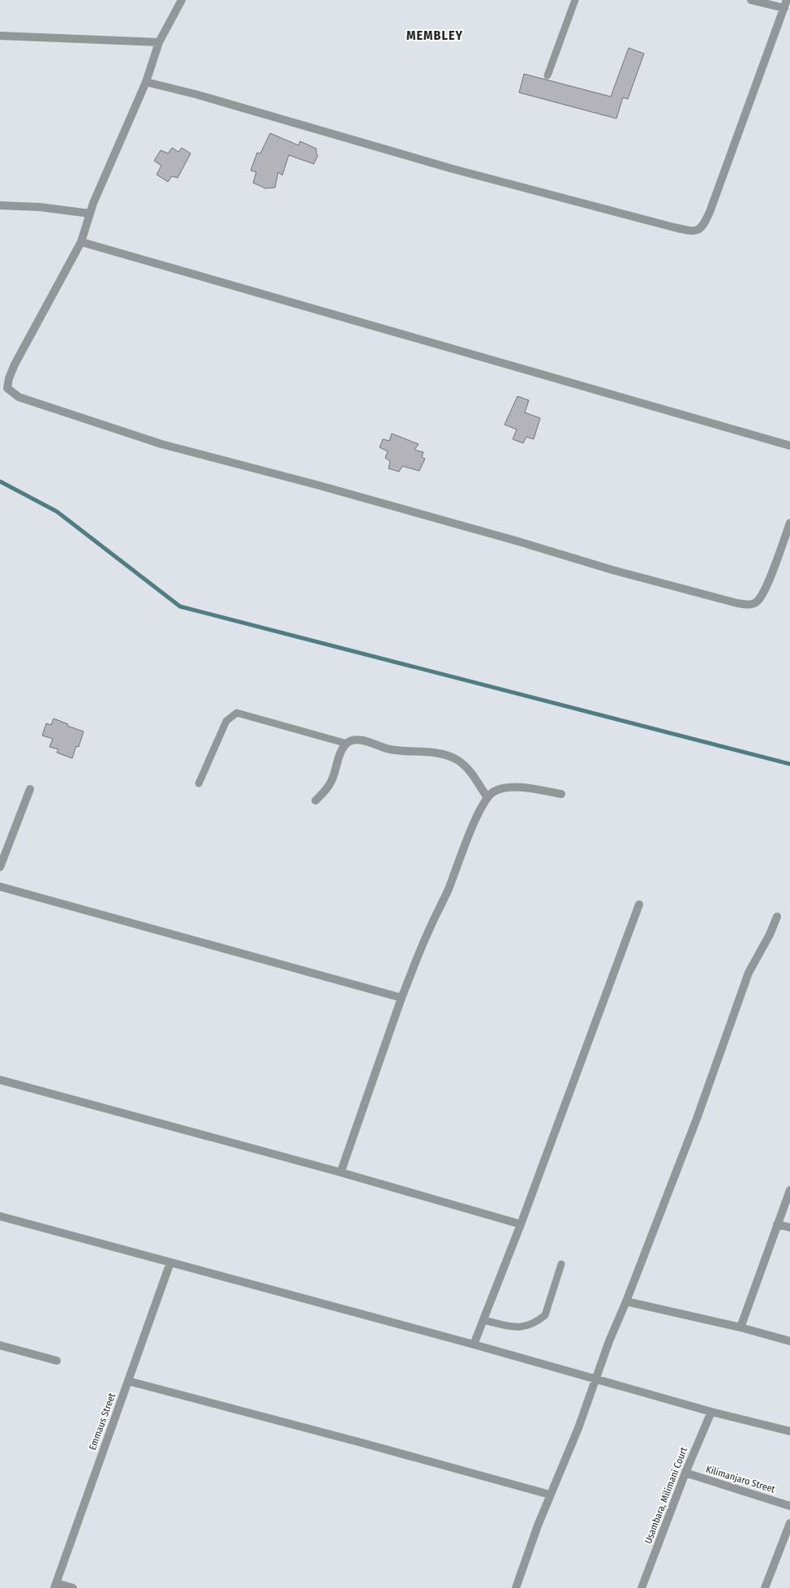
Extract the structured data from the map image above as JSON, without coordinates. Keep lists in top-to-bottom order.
{
  "streets": {
    "street": ["Emmaus Street", "Kilimanjaro Street", "Usambara, Milimani Court"]
  },
  "crossings": [
    ["Kilimanjaro Street", "Usambara, Milimani Court"]
  ],
  "districts": ["MEMBLEY"]
}
